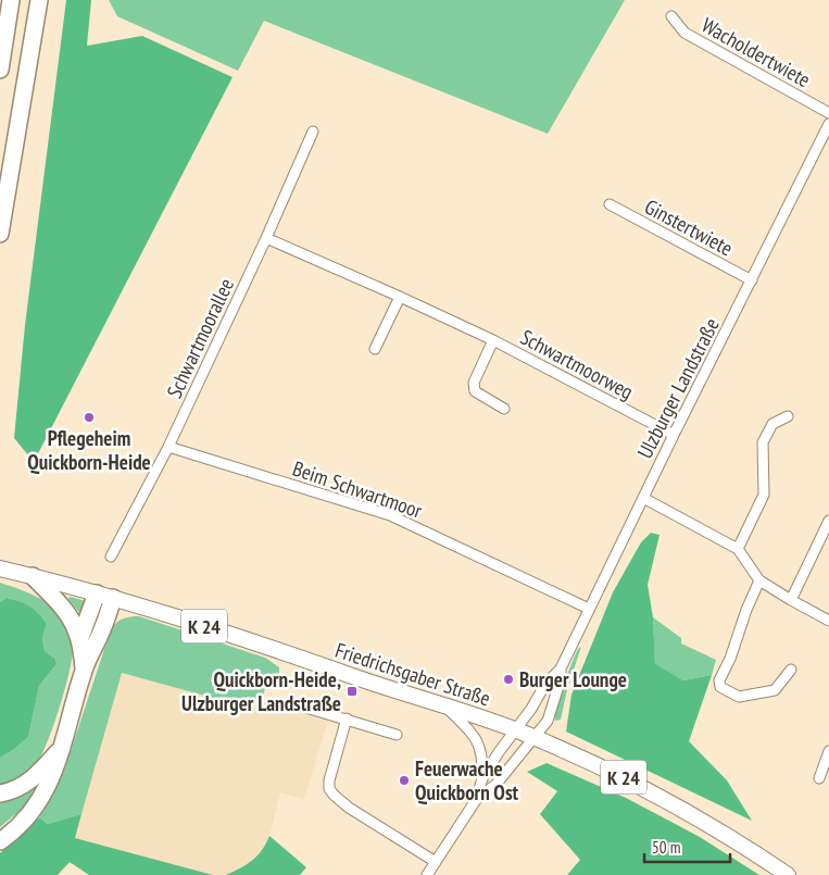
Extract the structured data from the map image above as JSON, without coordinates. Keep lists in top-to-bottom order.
{
  "streets": {
    "main road": ["K 24", "Friedrichsgaber Straße"],
    "street": [
      "Wacholdertwiete",
      "Ginstertwiete",
      "Schwartmoorallee",
      "Schwartmoorweg",
      "Ulzburger Landstraße",
      "Beim Schwartmoor"
    ]
  },
  "crossings": [
    ["Ginstertwiete", "Ulzburger Landstraße"],
    ["Schwartmoorallee", "Schwartmoorweg"],
    ["Schwartmoorallee", "Beim Schwartmoor"],
    ["Schwartmoorweg", "Ulzburger Landstraße"],
    ["Ulzburger Landstraße", "Beim Schwartmoor"],
    ["Ulzburger Landstraße", "Friedrichsgaber Straße"]
  ],
  "places": {
    "other": ["Pflegeheim Quickborn-Heide", "Burger Lounge", "Feuerwache Quickborn Ost"],
    "transit": ["Quickborn-Heide, Ulzburger Landstraße"]
  },
  "scale_bar": "50 m"
}
